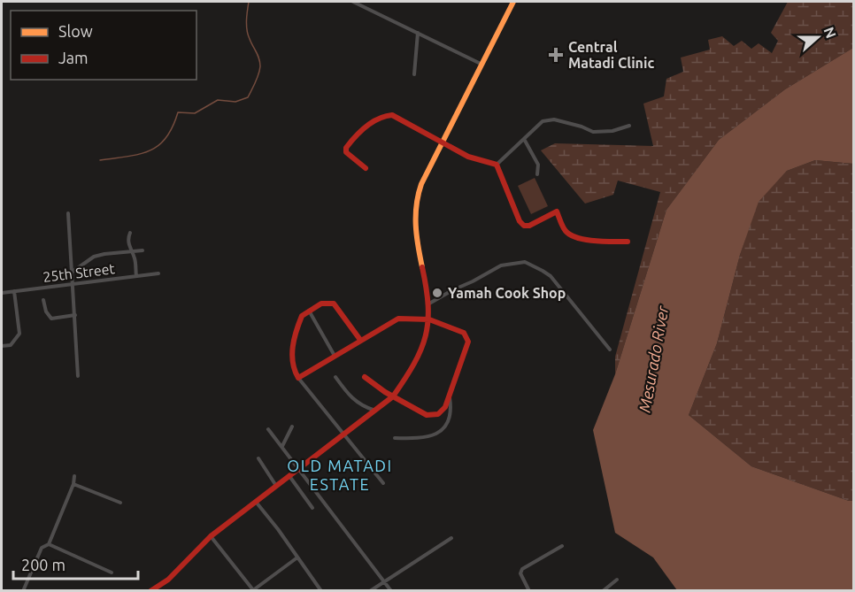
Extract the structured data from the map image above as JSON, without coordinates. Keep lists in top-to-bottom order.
{
  "streets": {
    "street": ["25th Street"]
  },
  "districts": ["OLD MATADI ESTATE"],
  "water": ["Mesurado River"],
  "places": {
    "health": ["Central Matadi Clinic"],
    "other": ["Yamah Cook Shop"]
  },
  "legend": ["Slow", "Jam"],
  "scale_bar": "200 m",
  "north": "right"
}
